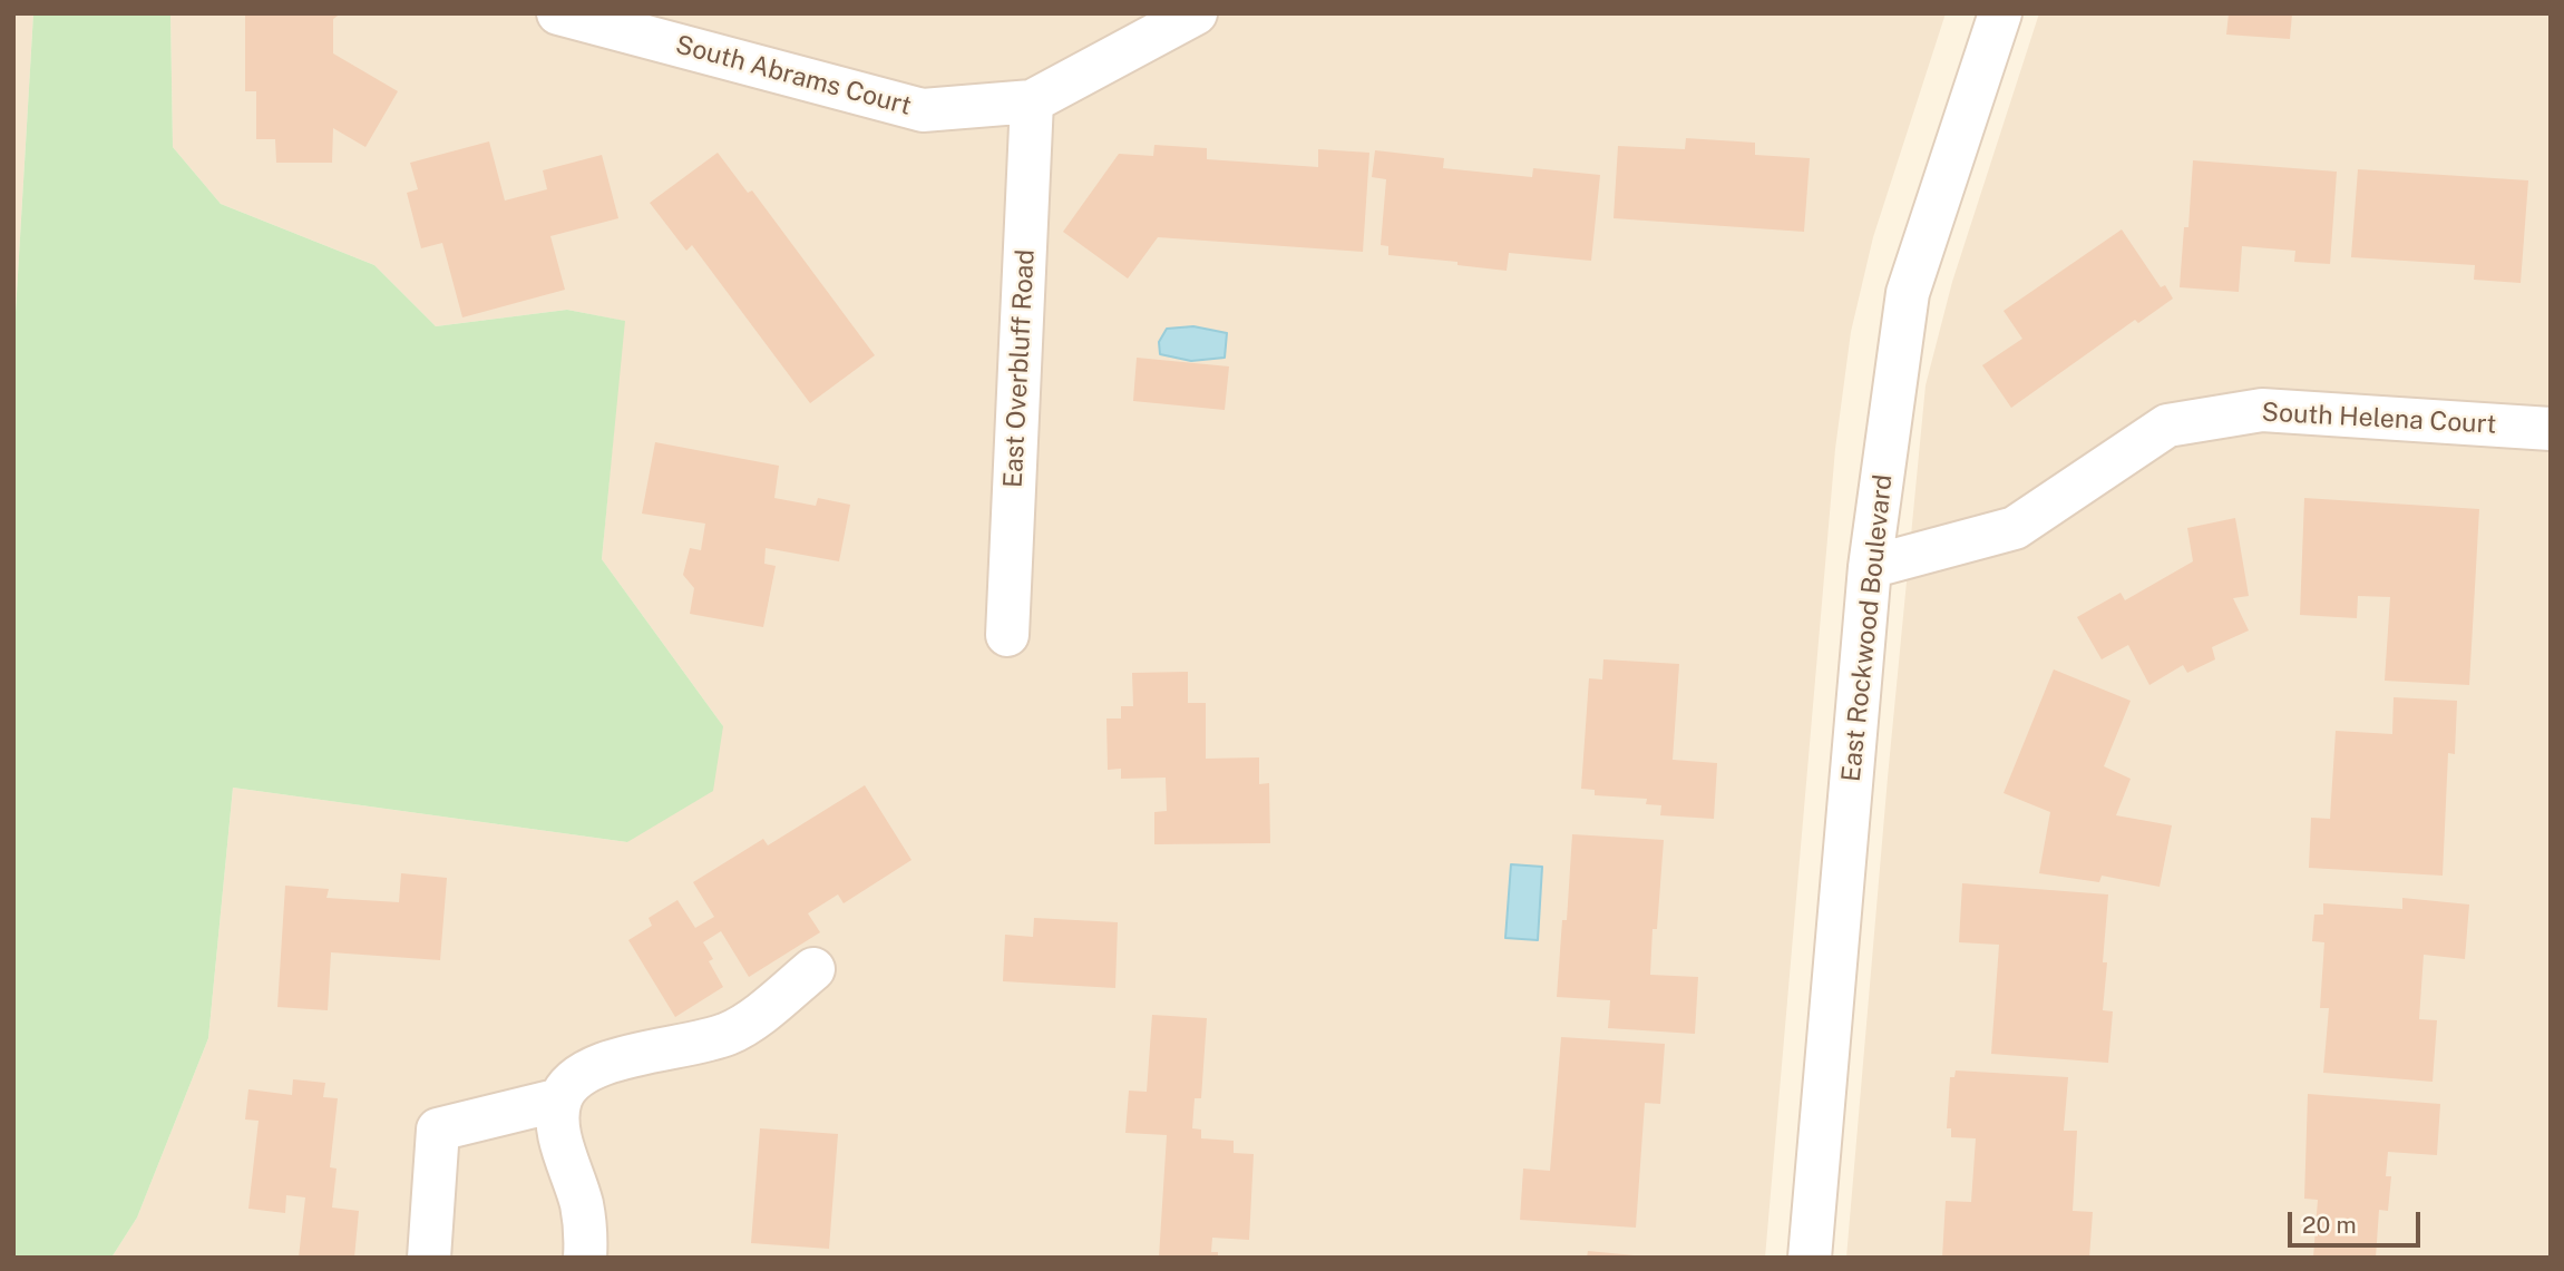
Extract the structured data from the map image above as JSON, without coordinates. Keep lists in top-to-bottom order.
{
  "streets": {
    "street": [
      "South Abrams Court",
      "East Overbluff Road",
      "South Helena Court",
      "East Rockwood Boulevard"
    ]
  },
  "crossings": [
    ["South Abrams Court", "East Overbluff Road"],
    ["South Helena Court", "East Rockwood Boulevard"]
  ],
  "scale_bar": "20 m"
}
